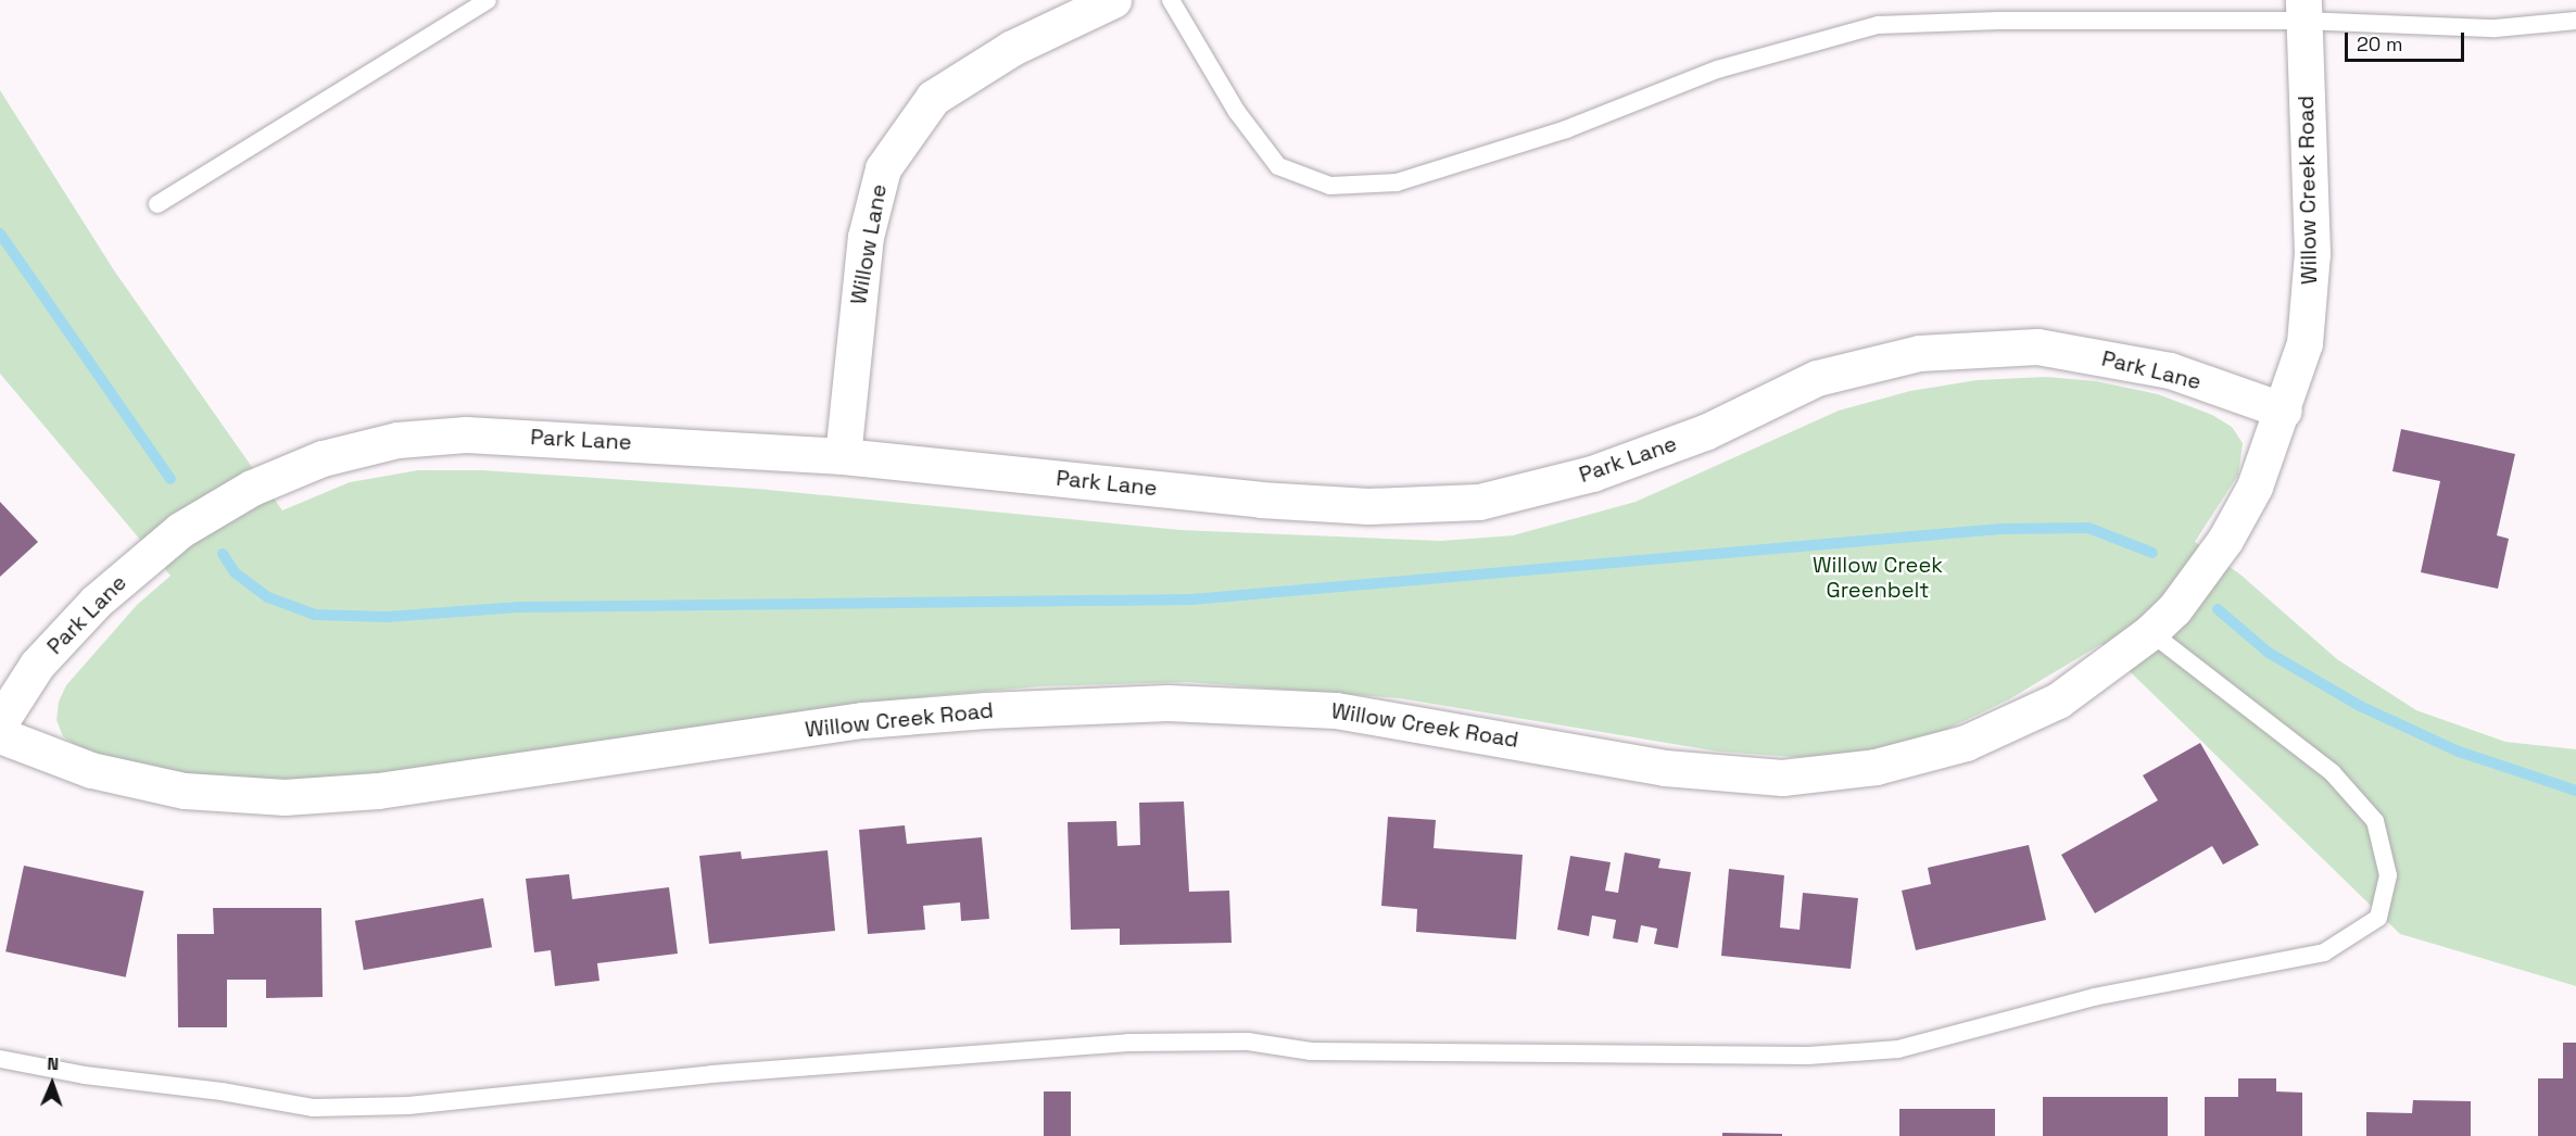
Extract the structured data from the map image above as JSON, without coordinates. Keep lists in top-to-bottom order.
{
  "streets": {
    "street": ["Willow Creek Road", "Willow Lane", "Park Lane"]
  },
  "crossings": [
    ["Willow Creek Road", "Park Lane"],
    ["Willow Lane", "Park Lane"]
  ],
  "parks": ["Willow Creek Greenbelt"],
  "scale_bar": "20 m",
  "north": "top"
}
